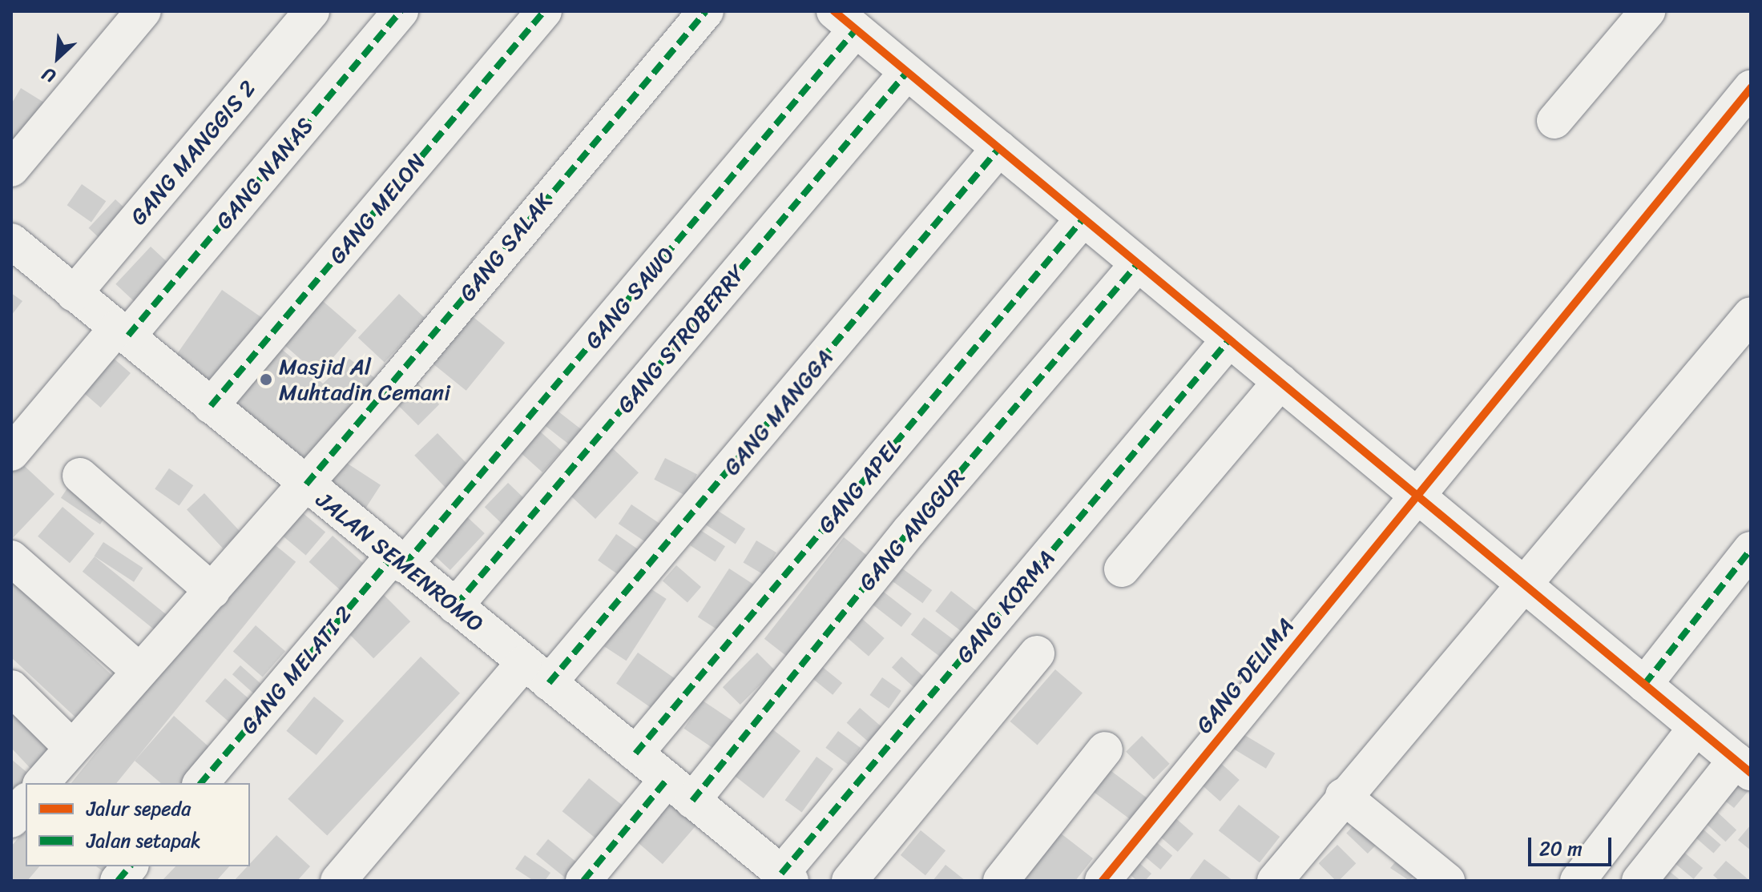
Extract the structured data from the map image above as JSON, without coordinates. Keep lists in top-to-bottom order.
{
  "streets": {
    "street": [
      "GANG MANGGIS 2",
      "GANG NANAS",
      "GANG MELON",
      "GANG SALAK",
      "GANG SAWO",
      "GANG STROBERRY",
      "GANG MANGGA",
      "GANG APEL",
      "GANG ANGGUR",
      "JALAN SEMENROMO",
      "GANG KORMA",
      "GANG MELATI 2",
      "GANG DELIMA"
    ]
  },
  "crossings": [
    ["GANG MANGGIS 2", "JALAN SEMENROMO"],
    ["GANG NANAS", "JALAN SEMENROMO"],
    ["GANG MELON", "JALAN SEMENROMO"],
    ["GANG SALAK", "JALAN SEMENROMO"],
    ["GANG SAWO", "JALAN SEMENROMO"],
    ["GANG SAWO", "GANG MELATI 2"],
    ["GANG STROBERRY", "JALAN SEMENROMO"],
    ["GANG MANGGA", "JALAN SEMENROMO"],
    ["GANG APEL", "JALAN SEMENROMO"],
    ["GANG ANGGUR", "JALAN SEMENROMO"],
    ["JALAN SEMENROMO", "GANG KORMA"],
    ["JALAN SEMENROMO", "GANG MELATI 2"]
  ],
  "places": ["Masjid Al Muhtadin Cemani"],
  "legend": ["Jalur sepeda", "Jalan setapak"],
  "scale_bar": "20 m",
  "north": "bottom left"
}
